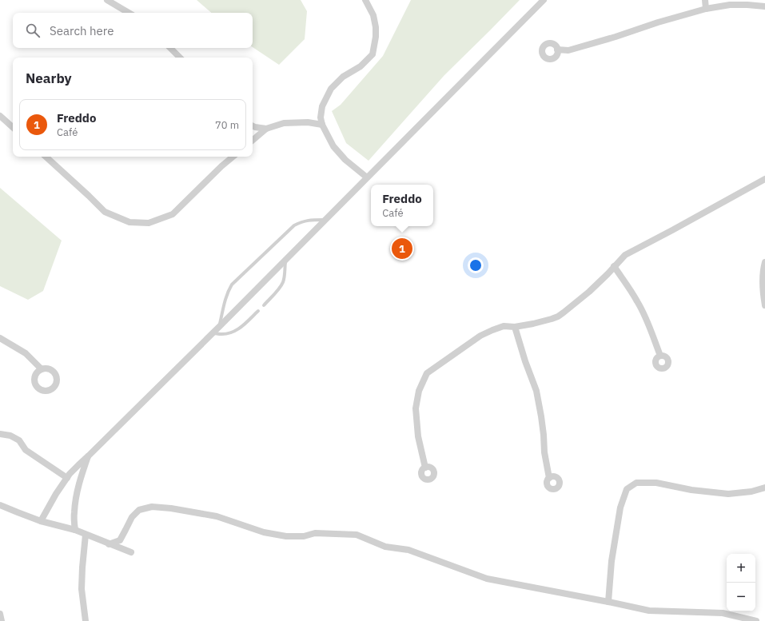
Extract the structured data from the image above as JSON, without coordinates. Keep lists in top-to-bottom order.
{
  "page": {
    "search": "Search here",
    "heading": "Nearby",
    "list": [
      {
        "mark": "1",
        "name": "Freddo",
        "note": "Café",
        "value": "70 m"
      }
    ],
    "popup": ["Freddo", "Café"],
    "pins": "1",
    "map_buttons": ["+", "−"]
  }
}
